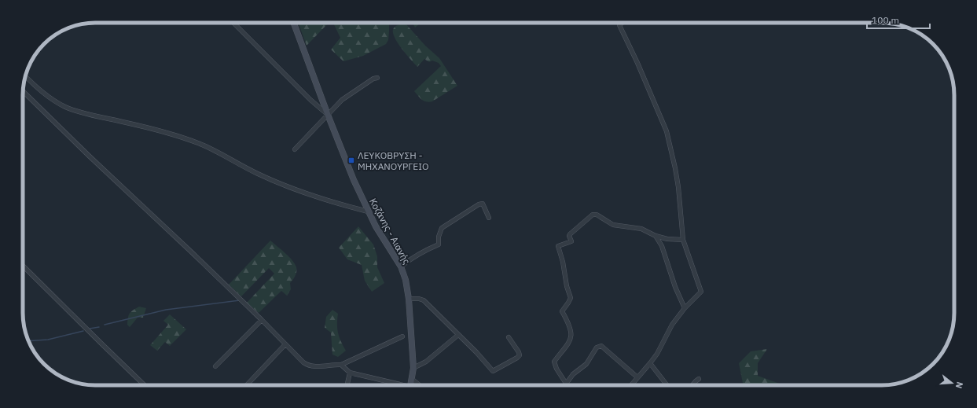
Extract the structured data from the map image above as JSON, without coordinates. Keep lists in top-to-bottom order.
{
  "streets": {
    "main road": ["Κοζάνης - Αιανής"]
  },
  "places": {
    "transit": ["ΛΕΥΚΟΒΡΥΣΗ - ΜΗΧΑΝΟΥΡΓΕΙΟ"]
  },
  "scale_bar": "100 m",
  "north": "right"
}
